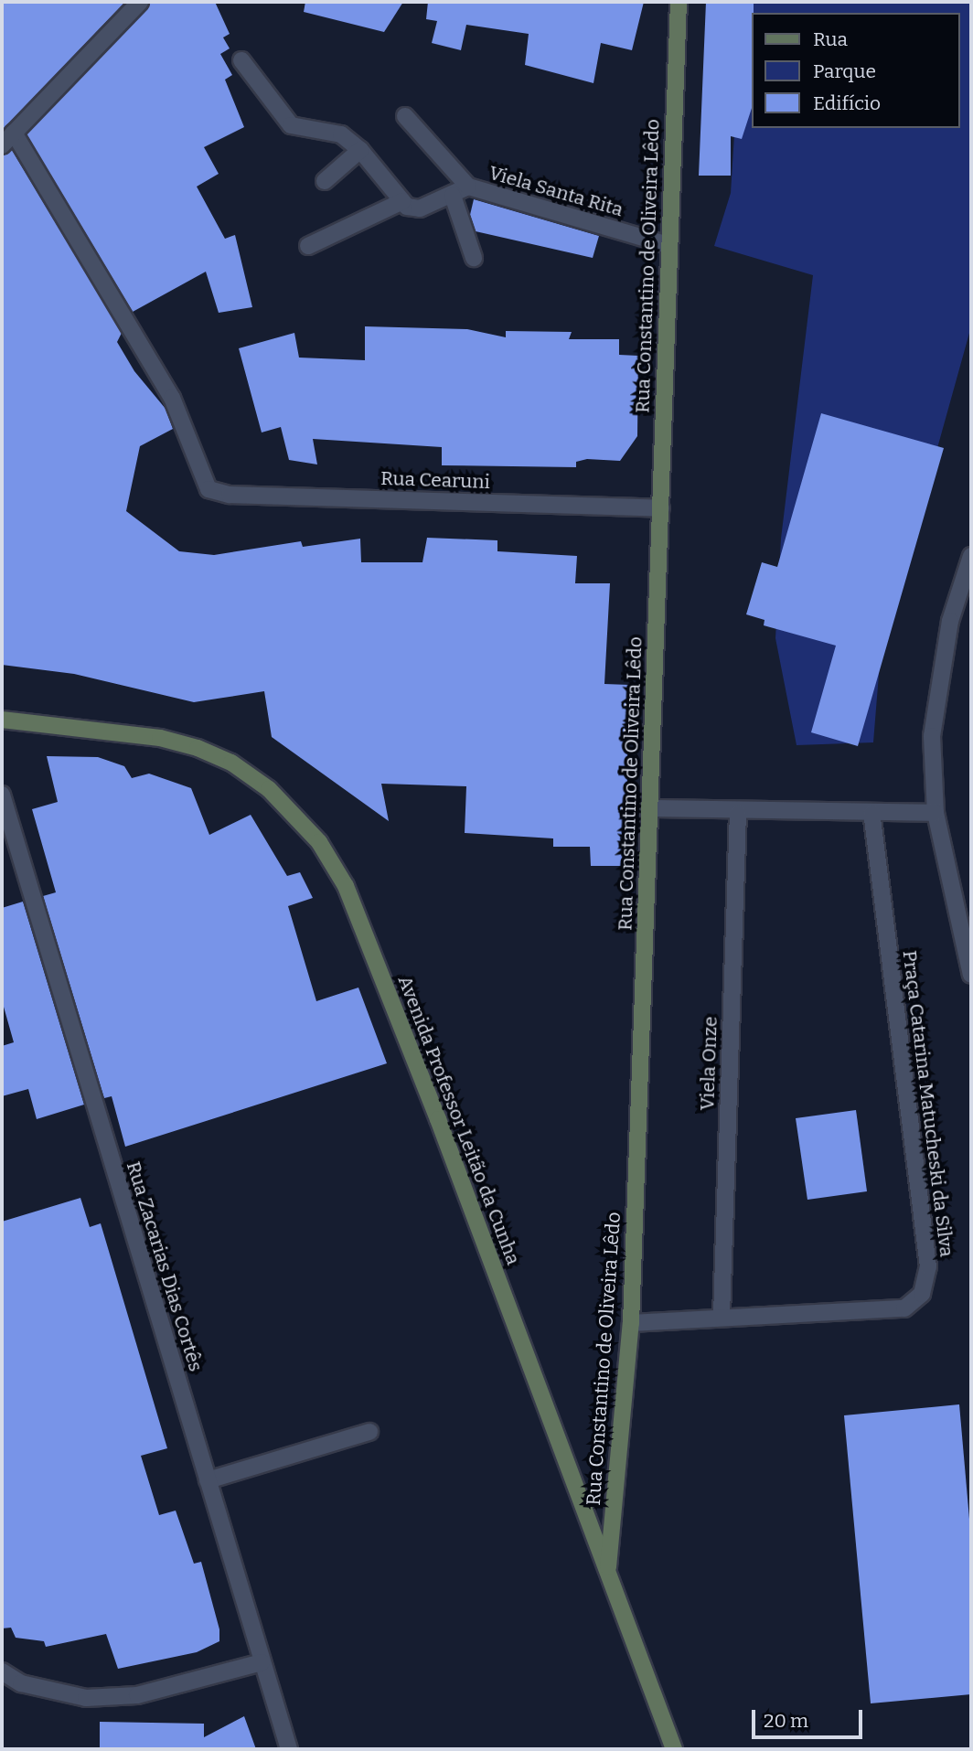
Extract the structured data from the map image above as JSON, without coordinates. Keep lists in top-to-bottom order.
{
  "streets": {
    "street": [
      "Viela Santa Rita",
      "Rua Constantino de Oliveira Lêdo",
      "Rua Cearuni",
      "Viela Onze",
      "Praça Catarina Matucheski da Silva",
      "Avenida Professor Leitão da Cunha",
      "Rua Zacarias Dias Cortês"
    ]
  },
  "crossings": [
    ["Viela Santa Rita", "Rua Constantino de Oliveira Lêdo"],
    ["Rua Constantino de Oliveira Lêdo", "Rua Cearuni"],
    ["Rua Constantino de Oliveira Lêdo", "Praça Catarina Matucheski da Silva"],
    ["Rua Constantino de Oliveira Lêdo", "Avenida Professor Leitão da Cunha"],
    ["Viela Onze", "Praça Catarina Matucheski da Silva"]
  ],
  "legend": ["Rua", "Parque", "Edifício"],
  "scale_bar": "20 m"
}
